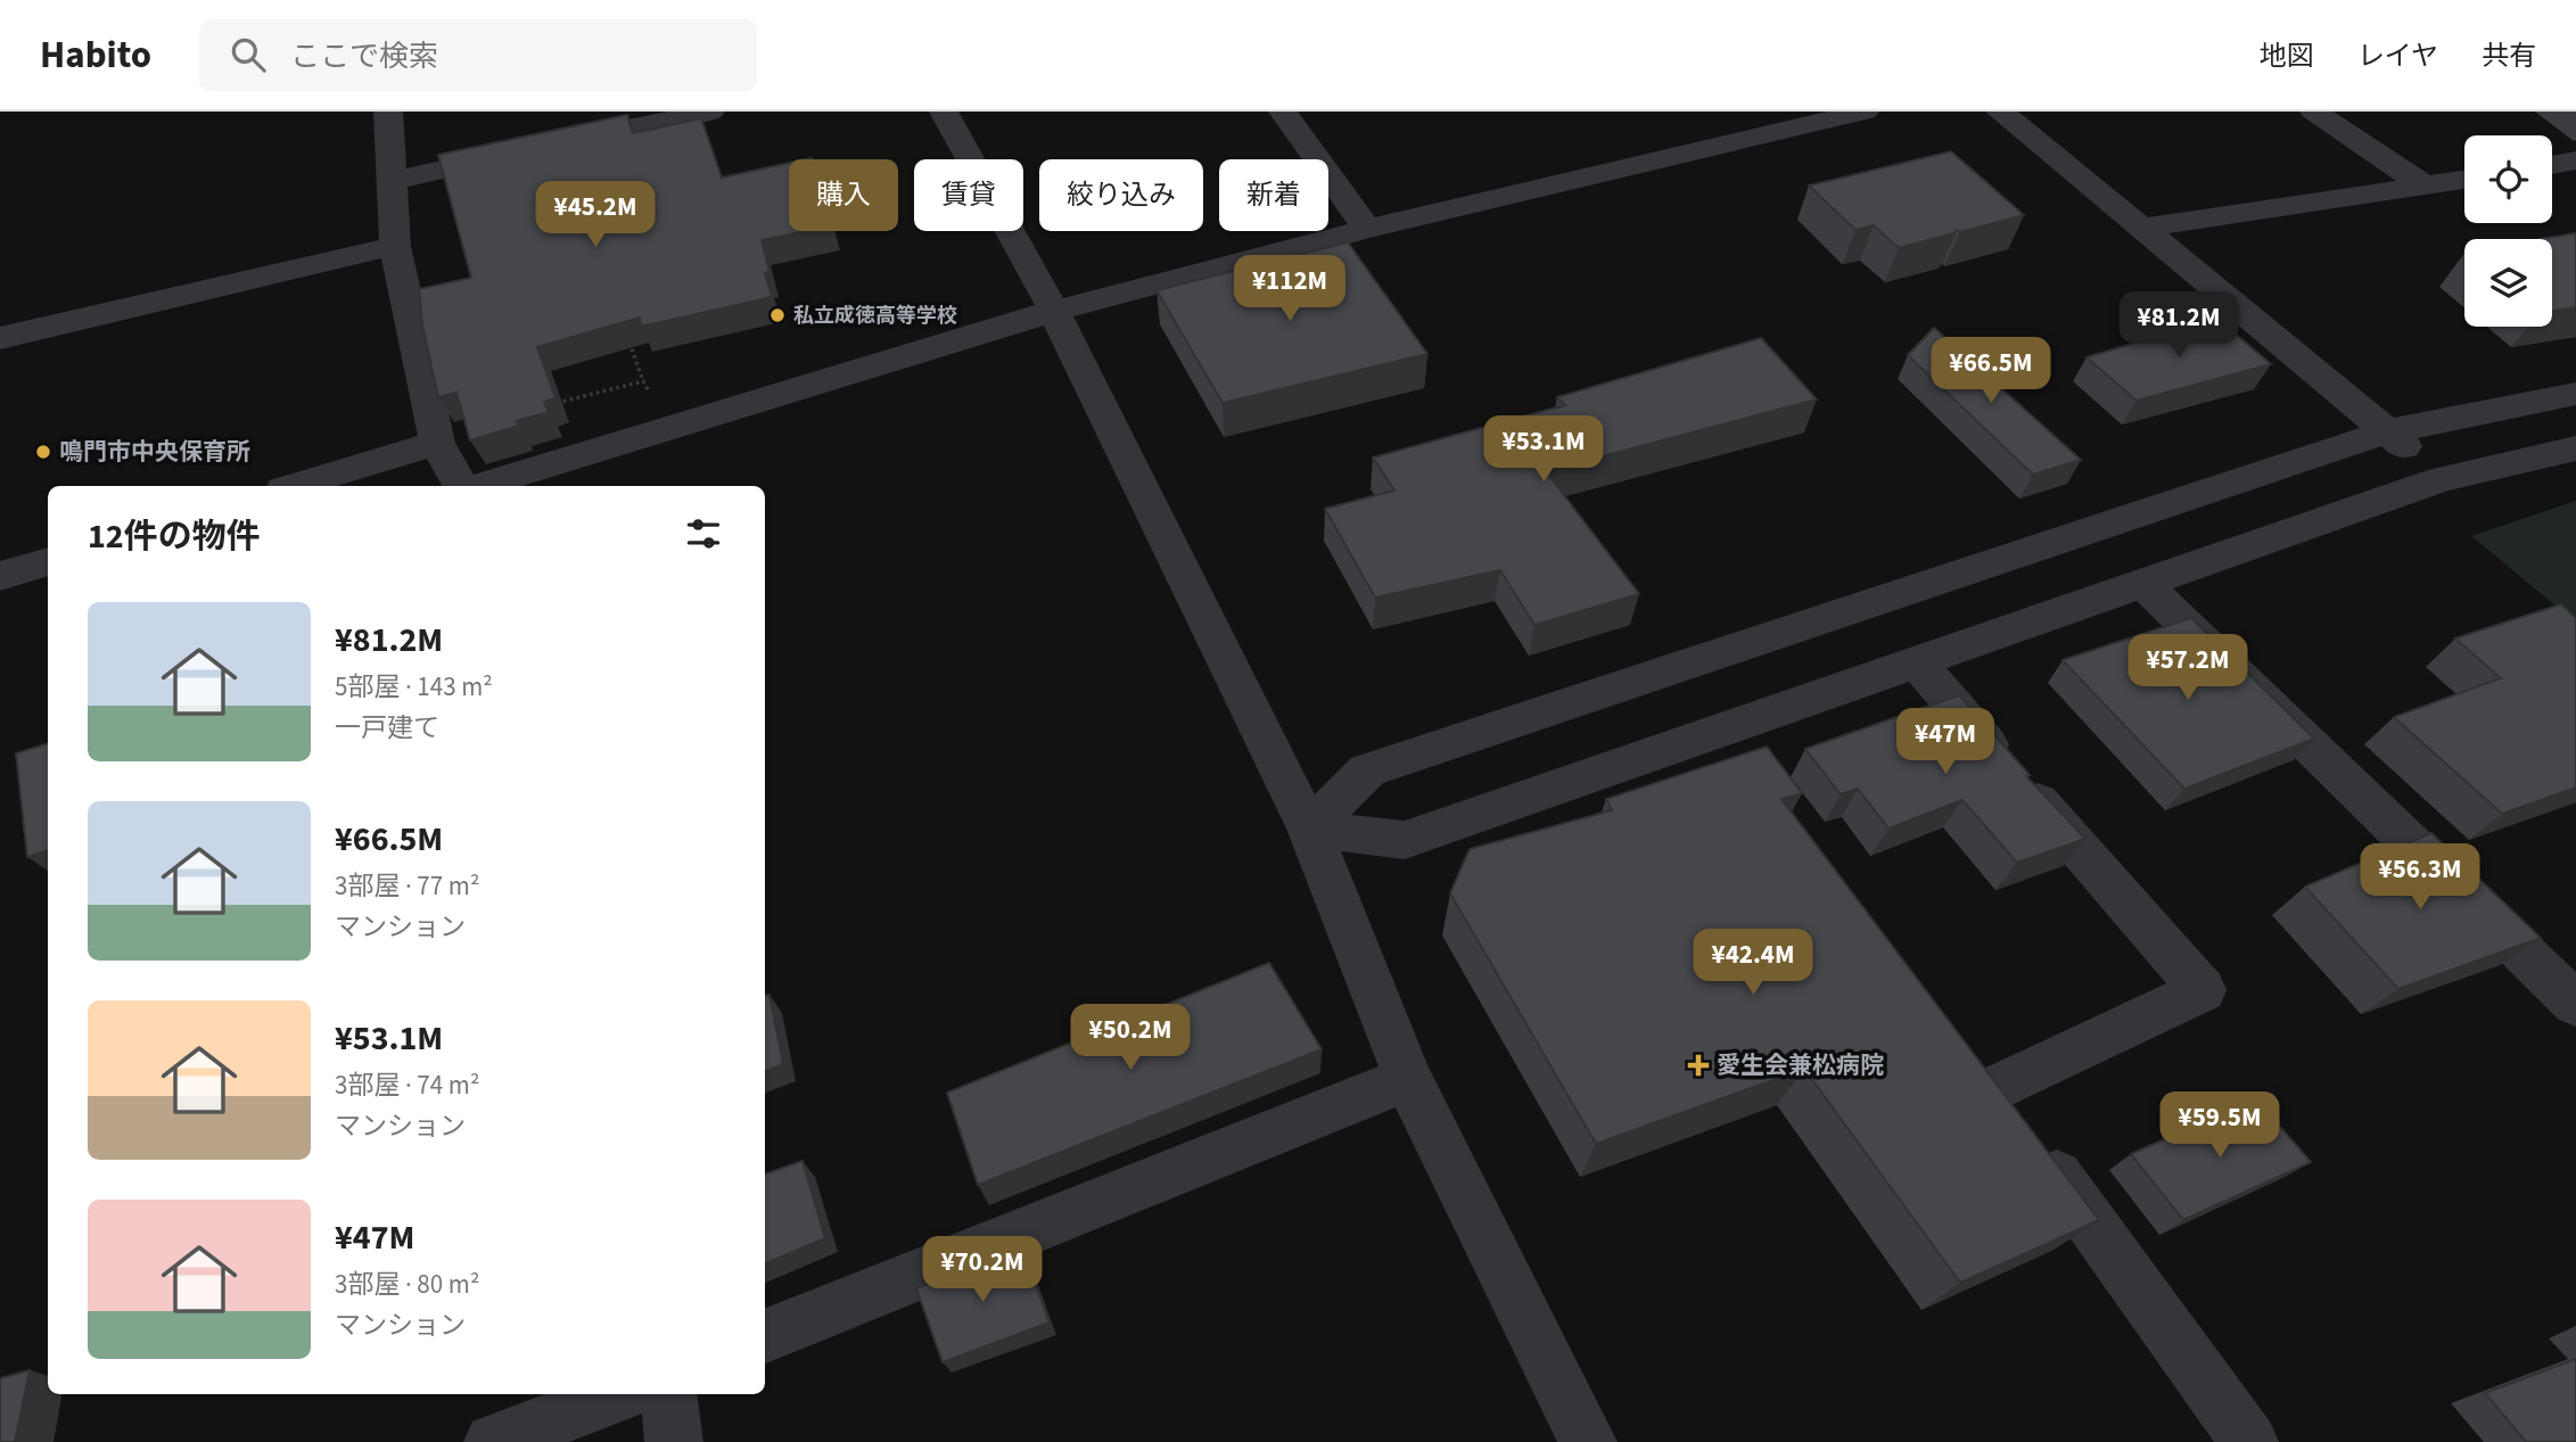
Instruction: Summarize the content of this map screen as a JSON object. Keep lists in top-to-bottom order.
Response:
{
  "places": {
    "other": ["私立成徳高等学校", "鳴門市中央保育所"],
    "health": ["愛生会兼松病院"]
  },
  "page": {
    "header": "Habito",
    "search": "ここで検索",
    "nav": ["地図", "レイヤ", "共有"],
    "chip": [
      "購入",
      "賃貸",
      "絞り込み",
      "新着"
    ],
    "price": [
      "¥45.2M",
      "¥112M",
      "¥81.2M",
      "¥66.5M",
      "¥53.1M",
      "¥57.2M",
      "¥47M",
      "¥56.3M",
      "¥42.4M",
      "¥50.2M",
      "¥59.5M",
      "¥70.2M"
    ],
    "heading": "12件の物件",
    "list": [
      {
        "name": "¥81.2M",
        "note": "5部屋 · 143 m² · 一戸建て"
      },
      {
        "name": "¥66.5M",
        "note": "3部屋 · 77 m² · マンション"
      },
      {
        "name": "¥53.1M",
        "note": "3部屋 · 74 m² · マンション"
      },
      {
        "name": "¥47M",
        "note": "3部屋 · 80 m² · マンション"
      }
    ]
  }
}
